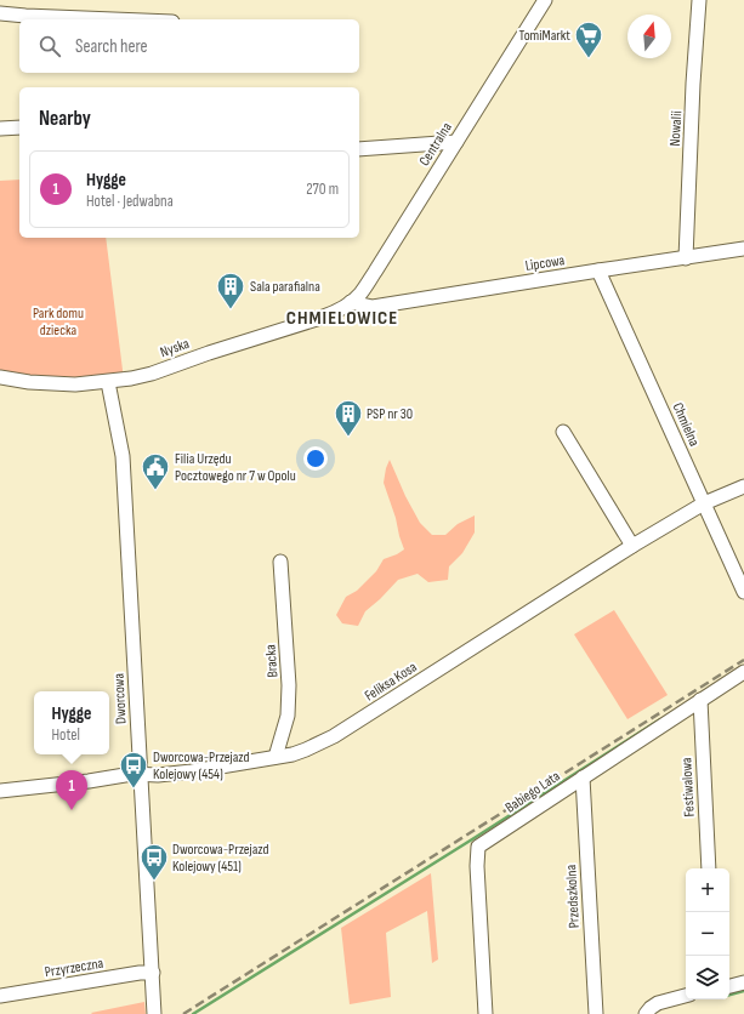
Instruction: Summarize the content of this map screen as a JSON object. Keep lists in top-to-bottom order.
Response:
{
  "streets": {
    "street": [
      "Nowalii",
      "Centralna",
      "Lipcowa",
      "Nyska",
      "Chmielna",
      "Bracka",
      "Feliksa Kosa",
      "Dworcowa",
      "Festiwalowa",
      "Babiego Lata",
      "Przedszkolna",
      "Przyrzeczna"
    ]
  },
  "crossings": [
    ["Nowalii", "Lipcowa"],
    ["Centralna", "Lipcowa"],
    ["Centralna", "Nyska"],
    ["Lipcowa", "Nyska"],
    ["Lipcowa", "Chmielna"],
    ["Nyska", "Dworcowa"],
    ["Chmielna", "Feliksa Kosa"],
    ["Bracka", "Feliksa Kosa"],
    ["Feliksa Kosa", "Dworcowa"],
    ["Dworcowa", "Przyrzeczna"],
    ["Festiwalowa", "Babiego Lata"],
    ["Babiego Lata", "Przedszkolna"]
  ],
  "districts": ["CHMIELOWICE"],
  "parks": ["Park domu dziecka"],
  "places": {
    "supermarket": ["TomiMarkt"],
    "building": ["Sala parafialna", "PSP nr 30"],
    "public building": ["Filia Urzędu Pocztowego nr 7 w Opolu"],
    "bus stop": ["Dworcowa-Przejazd Kolejowy (454)", "Dworcowa-Przejazd Kolejowy (451)"]
  },
  "north": "top",
  "page": {
    "search": "Search here",
    "heading": "Nearby",
    "list": [
      {
        "mark": "1",
        "name": "Hygge",
        "note": "Hotel · Jedwabna",
        "value": "270 m"
      }
    ],
    "popup": ["Hygge", "Hotel"],
    "pins": "1",
    "map_buttons": ["+", "−"]
  }
}
